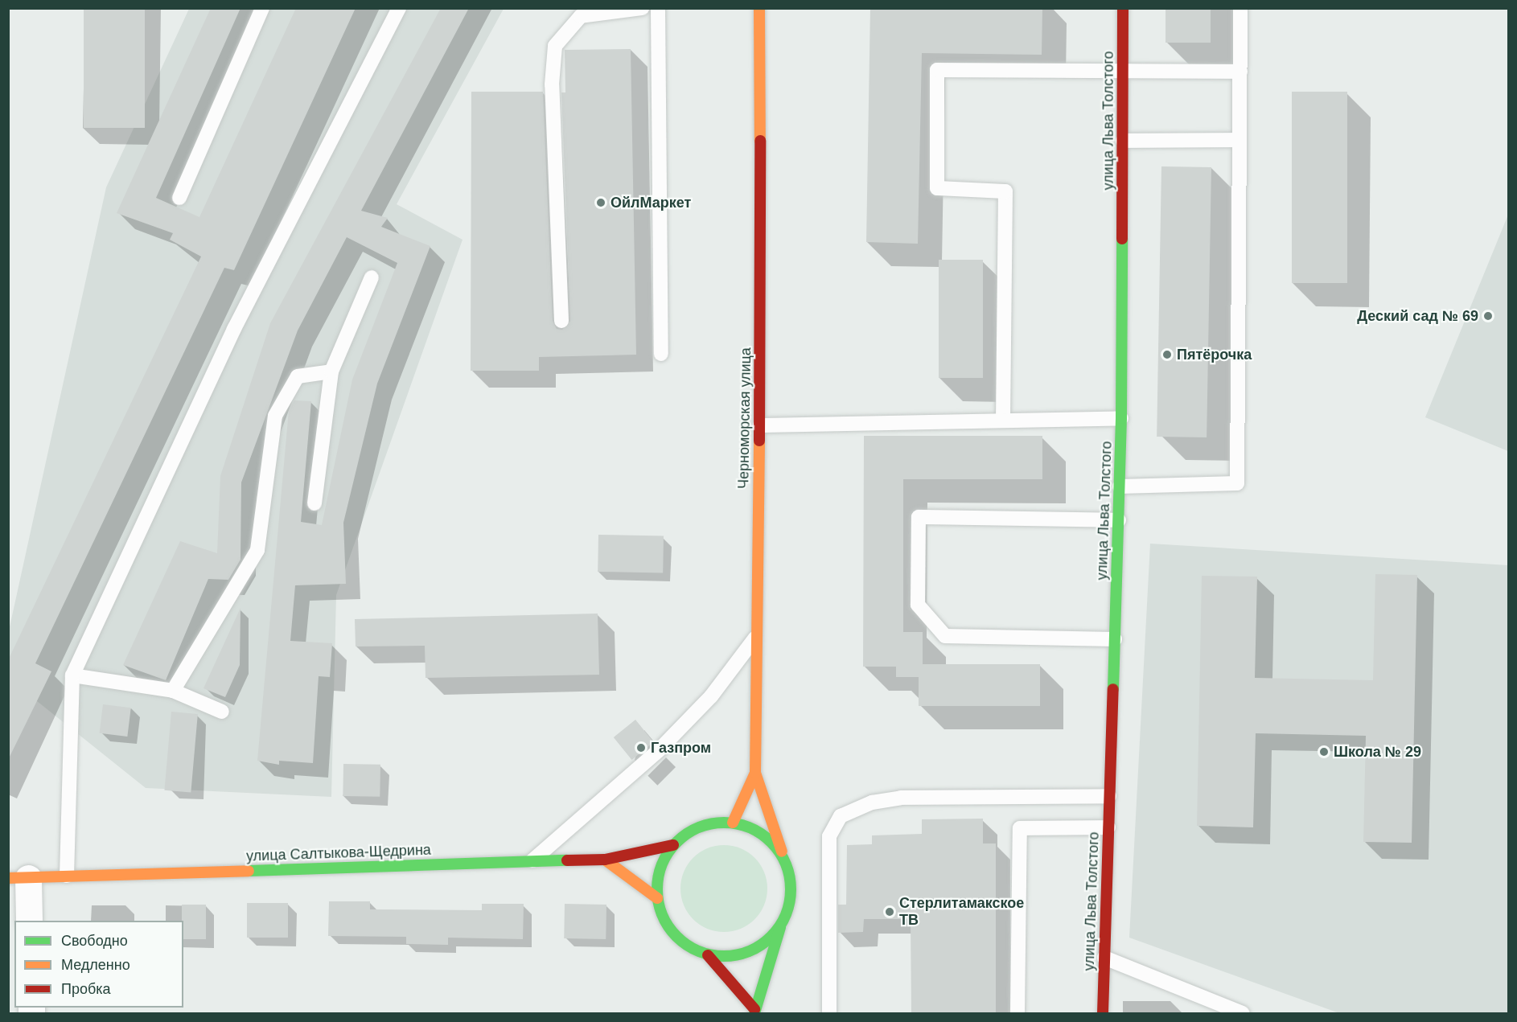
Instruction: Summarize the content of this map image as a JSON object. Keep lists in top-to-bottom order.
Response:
{
  "streets": {
    "main road": ["улица Льва Толстого", "Черноморская улица", "улица Салтыкова-Щедрина"]
  },
  "crossings": [
    ["Черноморская улица", "улица Салтыкова-Щедрина"]
  ],
  "places": [
    "ОйлМаркет",
    "Деский сад № 69",
    "Пятёрочка",
    "Газпром",
    "Школа № 29",
    "Стерлитамакское ТВ"
  ],
  "legend": ["Свободно", "Медленно", "Пробка"]
}
